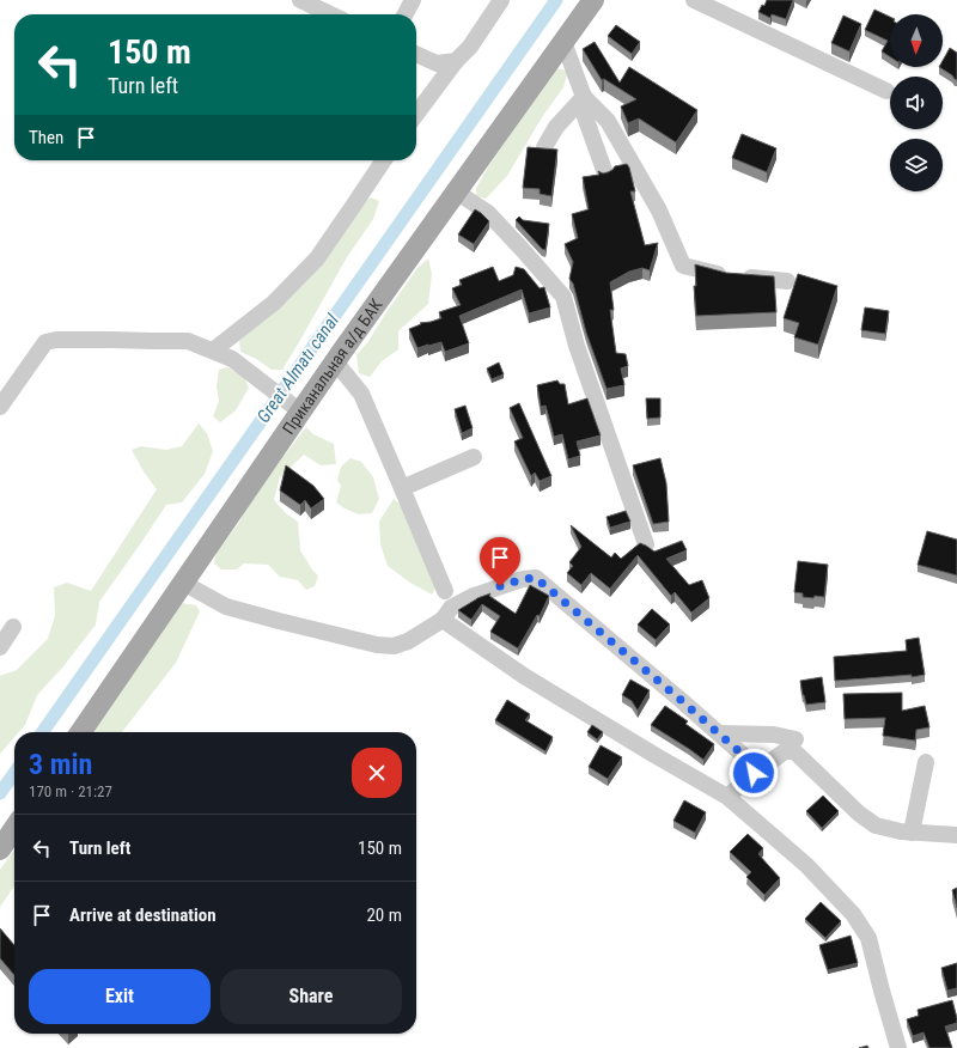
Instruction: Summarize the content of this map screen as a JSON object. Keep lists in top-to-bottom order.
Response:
{
  "streets": {
    "main road": ["Приканальная а/д БАК"]
  },
  "water": ["Great Almatı canal"],
  "north": "bottom",
  "page": {
    "turn": ["150 m", "Turn left"],
    "then": "Then",
    "heading": ["3 min", "170 m · 21:27"],
    "list": [
      {
        "name": "Turn left",
        "value": "150 m"
      },
      {
        "name": "Arrive at destination",
        "value": "20 m"
      }
    ],
    "buttons": ["Exit", "Share"]
  }
}
